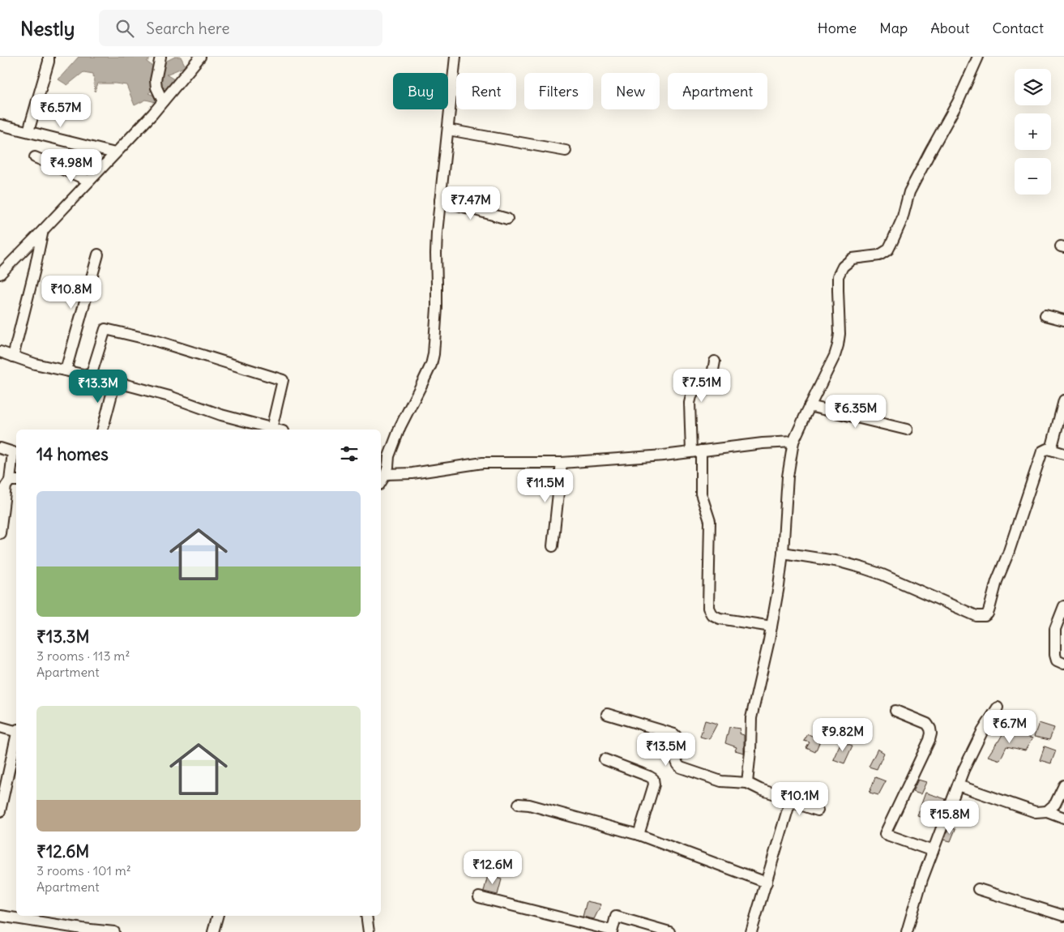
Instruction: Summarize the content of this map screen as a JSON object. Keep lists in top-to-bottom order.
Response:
{
  "page": {
    "header": "Nestly",
    "search": "Search here",
    "nav": [
      "Home",
      "Map",
      "About",
      "Contact"
    ],
    "map_buttons": ["+", "−"],
    "chip": [
      "Buy",
      "Rent",
      "Filters",
      "New",
      "Apartment"
    ],
    "price": [
      "₹6.57M",
      "₹4.98M",
      "₹7.47M",
      "₹10.8M",
      "₹7.51M",
      "₹13.3M",
      "₹6.35M",
      "₹11.5M",
      "₹6.7M",
      "₹9.82M",
      "₹13.5M",
      "₹10.1M",
      "₹15.8M",
      "₹12.6M"
    ],
    "heading": "14 homes",
    "list": [
      {
        "name": "₹13.3M",
        "note": "3 rooms · 113 m² · Apartment"
      },
      {
        "name": "₹12.6M",
        "note": "3 rooms · 101 m² · Apartment"
      }
    ]
  }
}
